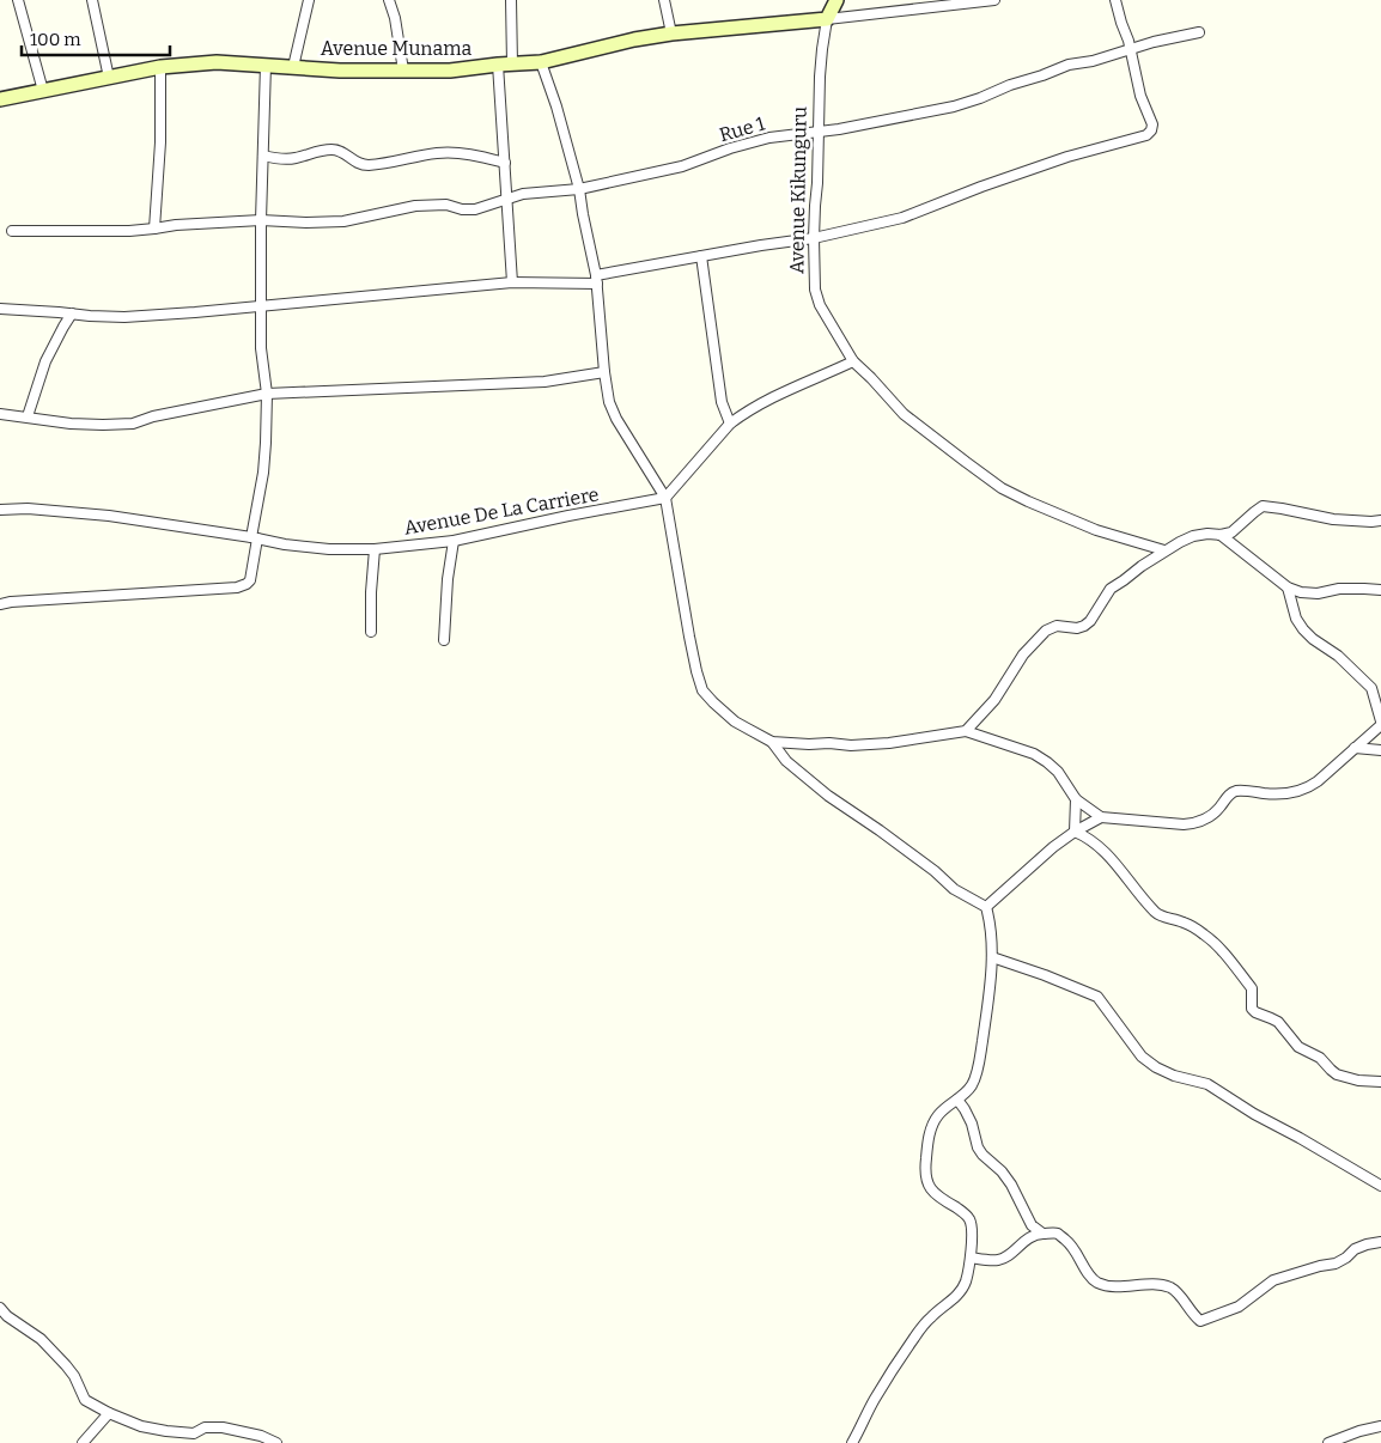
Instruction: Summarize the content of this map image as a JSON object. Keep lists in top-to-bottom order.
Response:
{
  "streets": {
    "street": [
      "Avenue Munama",
      "Rue 1",
      "Avenue Kikunguru",
      "Avenue De La Carriere"
    ]
  },
  "crossings": [
    ["Avenue Munama", "Avenue Kikunguru"],
    ["Rue 1", "Avenue Kikunguru"]
  ],
  "scale_bar": "100 m"
}
